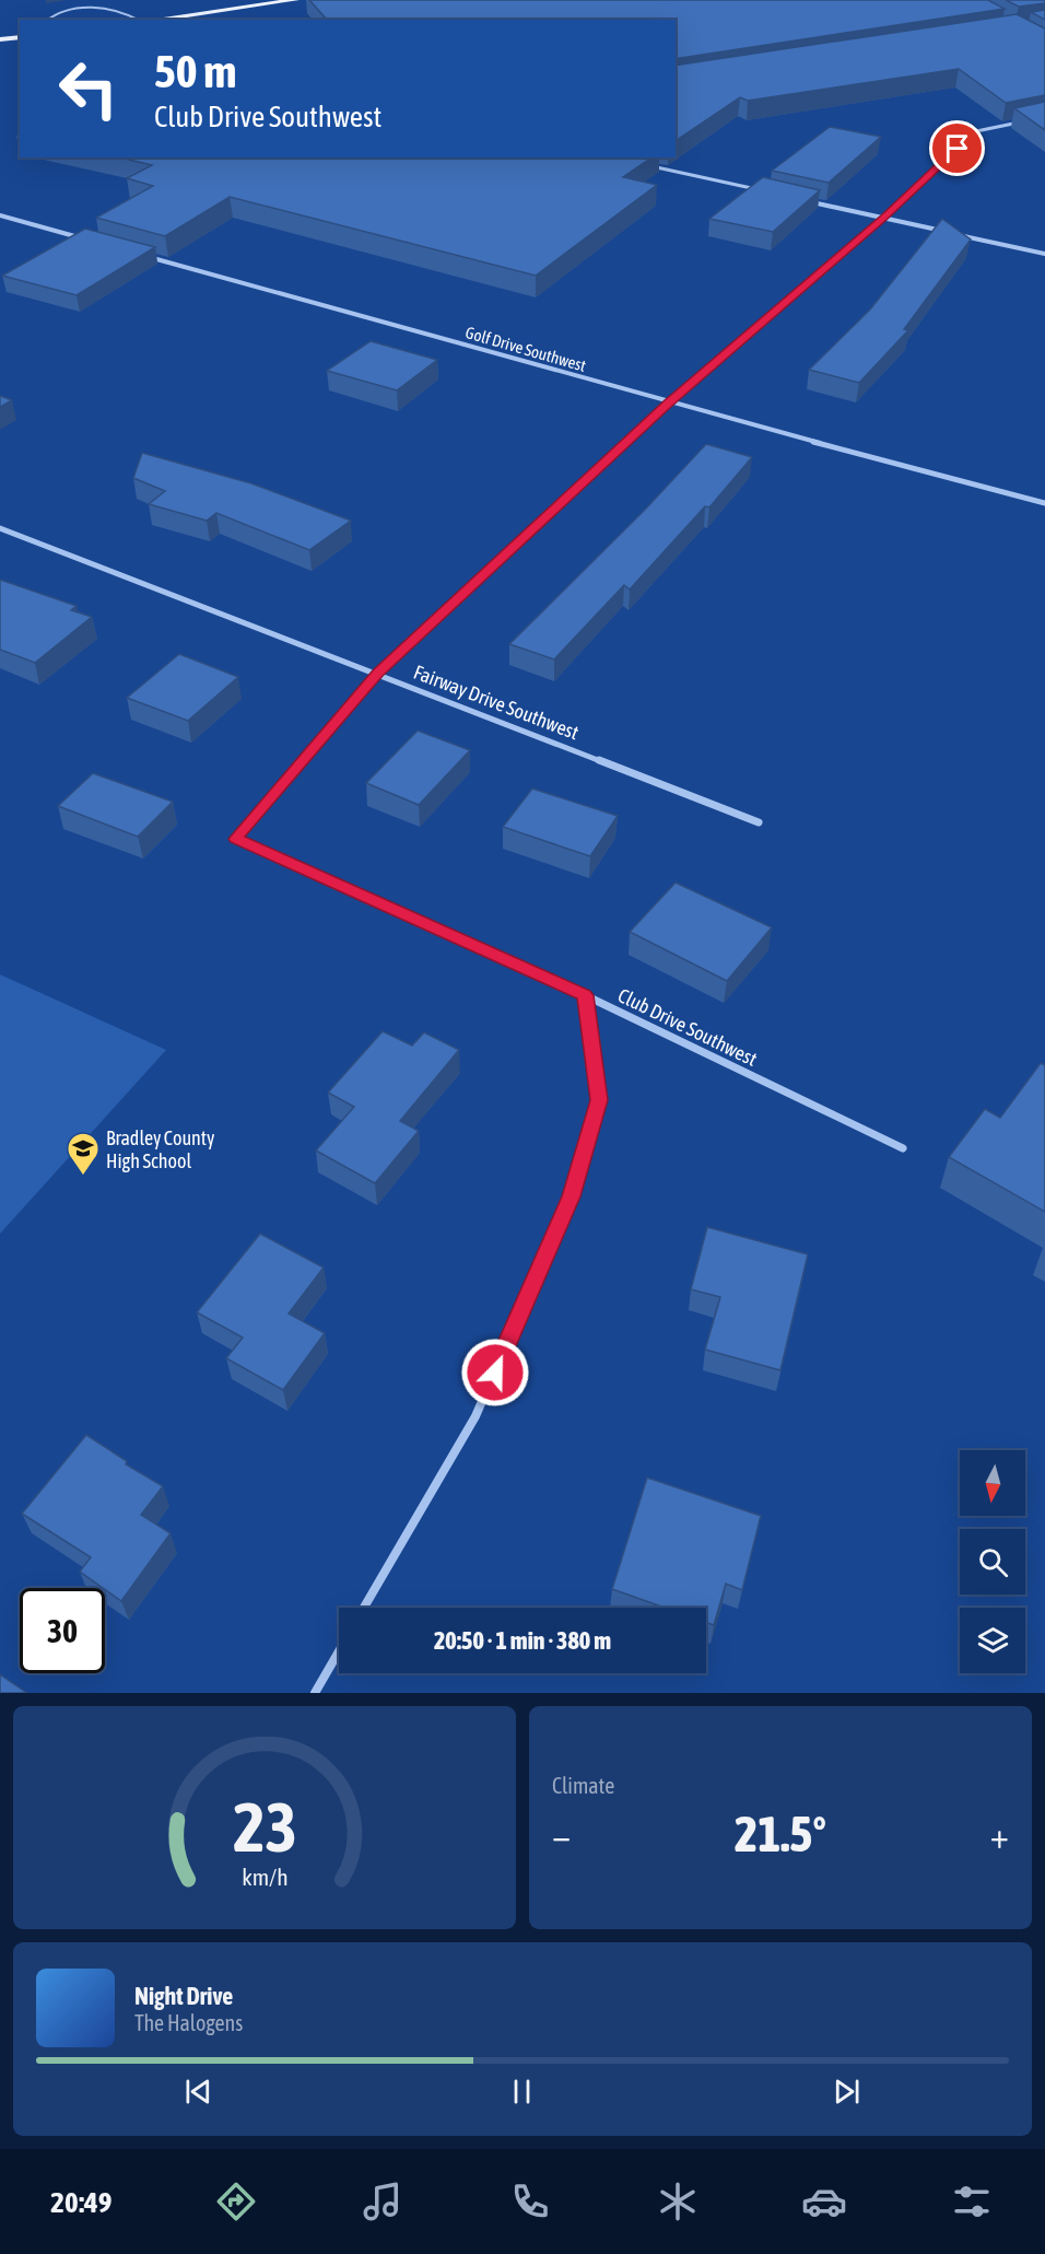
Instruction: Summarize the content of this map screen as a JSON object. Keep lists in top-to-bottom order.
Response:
{
  "streets": {
    "street": ["Golf Drive Southwest", "Fairway Drive Southwest", "Club Drive Southwest"]
  },
  "crossings": [
    ["Golf Drive Southwest", "Club Drive Southwest"],
    ["Fairway Drive Southwest", "Club Drive Southwest"]
  ],
  "places": {
    "school or university": ["Bradley County High School"]
  },
  "north": "bottom",
  "page": {
    "turn": ["50 m", "Club Drive Southwest"],
    "limit": "30",
    "trip": "20:50 · 1 min · 380 m",
    "tile": "Climate",
    "heat": ["−", "21.5°", "+"],
    "song": ["Night Drive", "The Halogens"],
    "tabs": "20:49",
    "gauge": ["23", "km/h"]
  }
}
